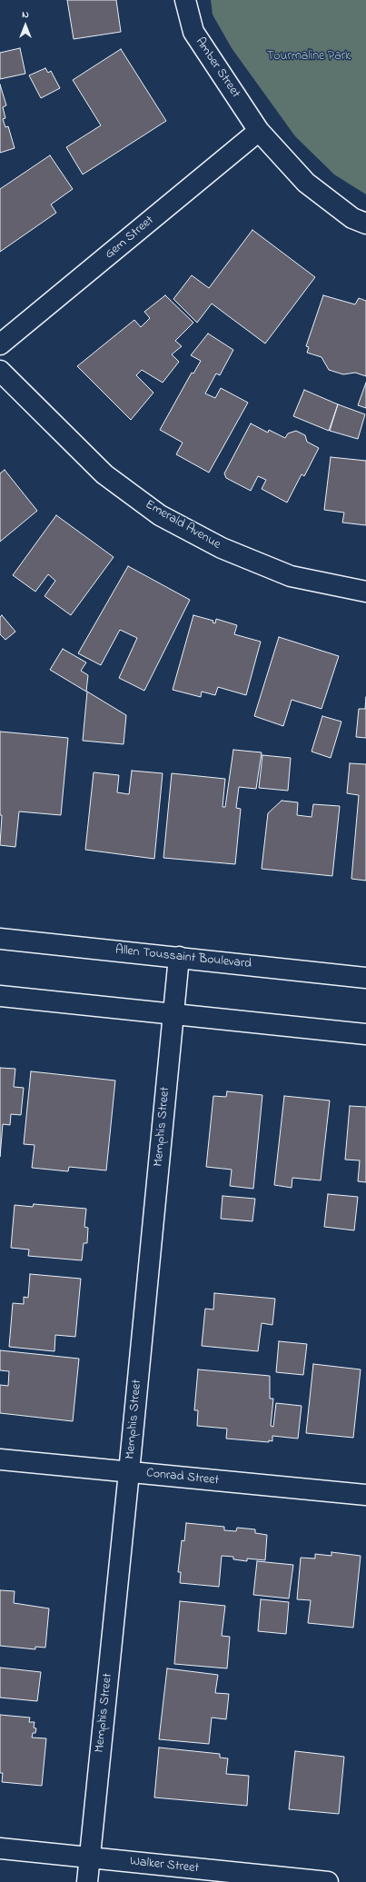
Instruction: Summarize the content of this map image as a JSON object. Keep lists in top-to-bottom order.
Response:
{
  "streets": {
    "street": [
      "Amber Street",
      "Gem Street",
      "Emerald Avenue",
      "Allen Toussaint Boulevard",
      "Memphis Street",
      "Conrad Street",
      "Walker Street"
    ]
  },
  "crossings": [
    ["Amber Street", "Gem Street"],
    ["Allen Toussaint Boulevard", "Memphis Street"],
    ["Memphis Street", "Conrad Street"],
    ["Memphis Street", "Walker Street"]
  ],
  "parks": ["Tourmaline Park"],
  "north": "top"
}
